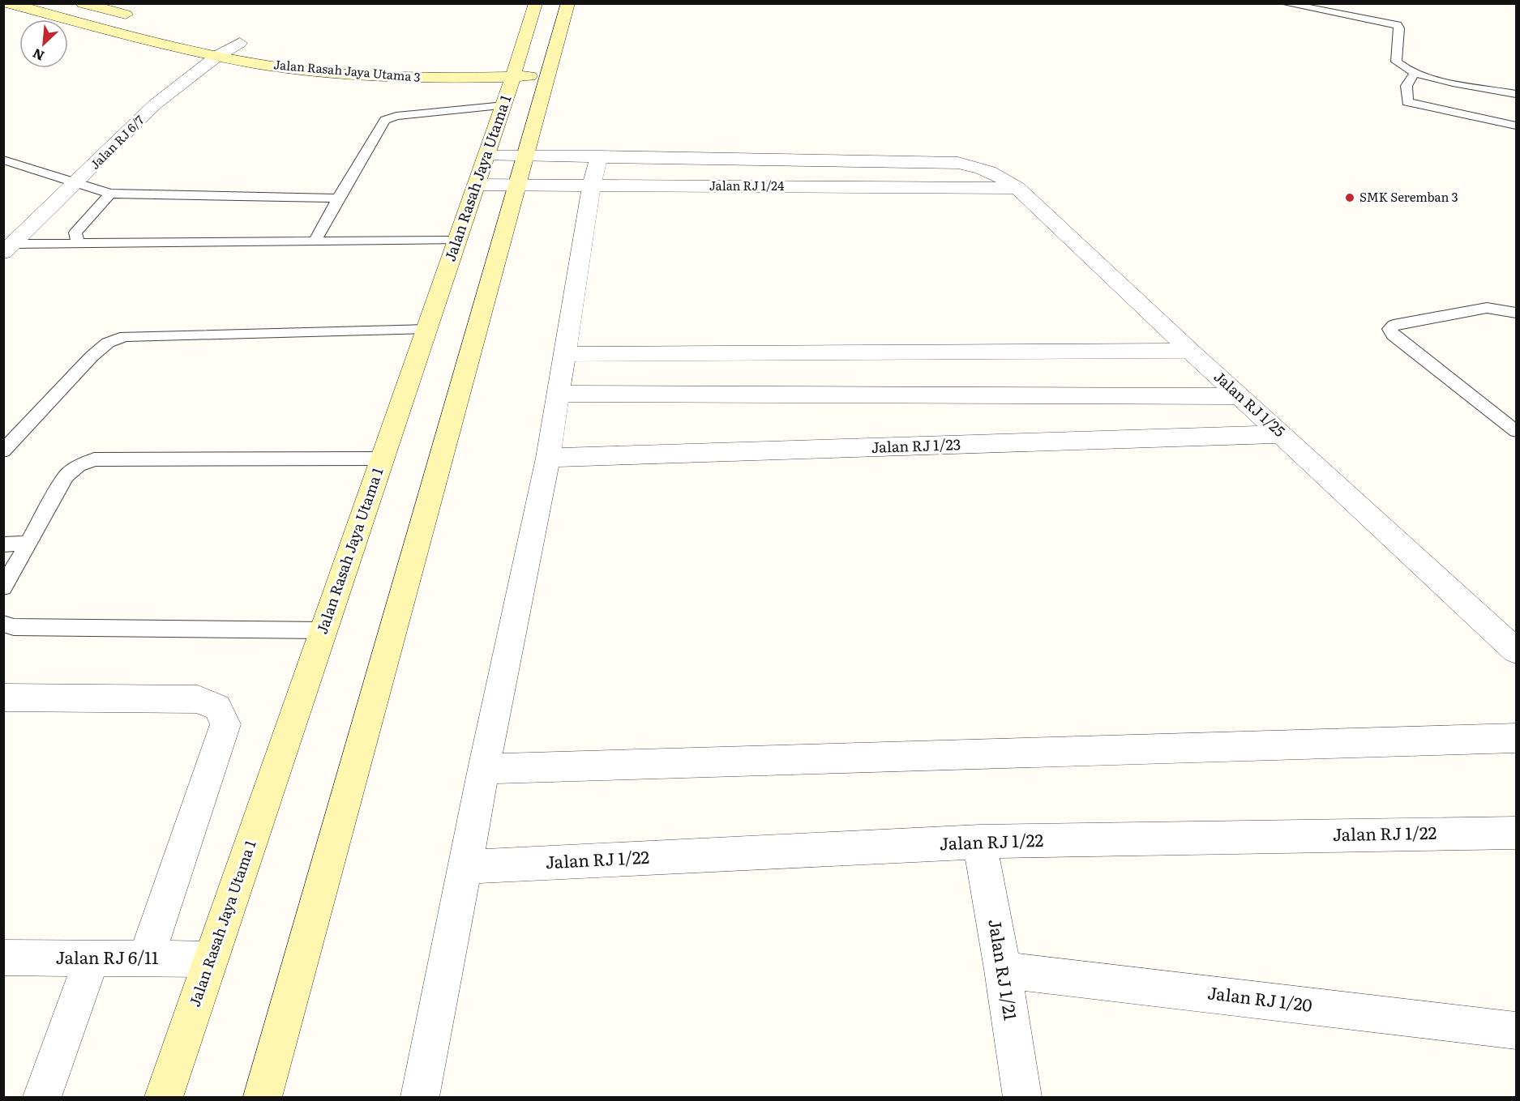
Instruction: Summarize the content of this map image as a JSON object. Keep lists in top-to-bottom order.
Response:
{
  "streets": {
    "street": [
      "Jalan Rasah Jaya Utama 3",
      "Jalan RJ 6/7",
      "Jalan Rasah Jaya Utama 1",
      "Jalan RJ 1/24",
      "Jalan RJ 1/25",
      "Jalan RJ 1/23",
      "Jalan RJ 1/22",
      "Jalan RJ 6/11",
      "Jalan RJ 1/21",
      "Jalan RJ 1/20"
    ]
  },
  "crossings": [
    ["Jalan Rasah Jaya Utama 3", "Jalan RJ 6/7"],
    ["Jalan Rasah Jaya Utama 3", "Jalan Rasah Jaya Utama 1"],
    ["Jalan Rasah Jaya Utama 1", "Jalan RJ 1/24"],
    ["Jalan Rasah Jaya Utama 1", "Jalan RJ 6/11"],
    ["Jalan RJ 1/24", "Jalan RJ 1/25"],
    ["Jalan RJ 1/25", "Jalan RJ 1/23"],
    ["Jalan RJ 1/22", "Jalan RJ 1/21"],
    ["Jalan RJ 1/21", "Jalan RJ 1/20"]
  ],
  "places": ["SMK Seremban 3"],
  "north": "bottom left"
}
